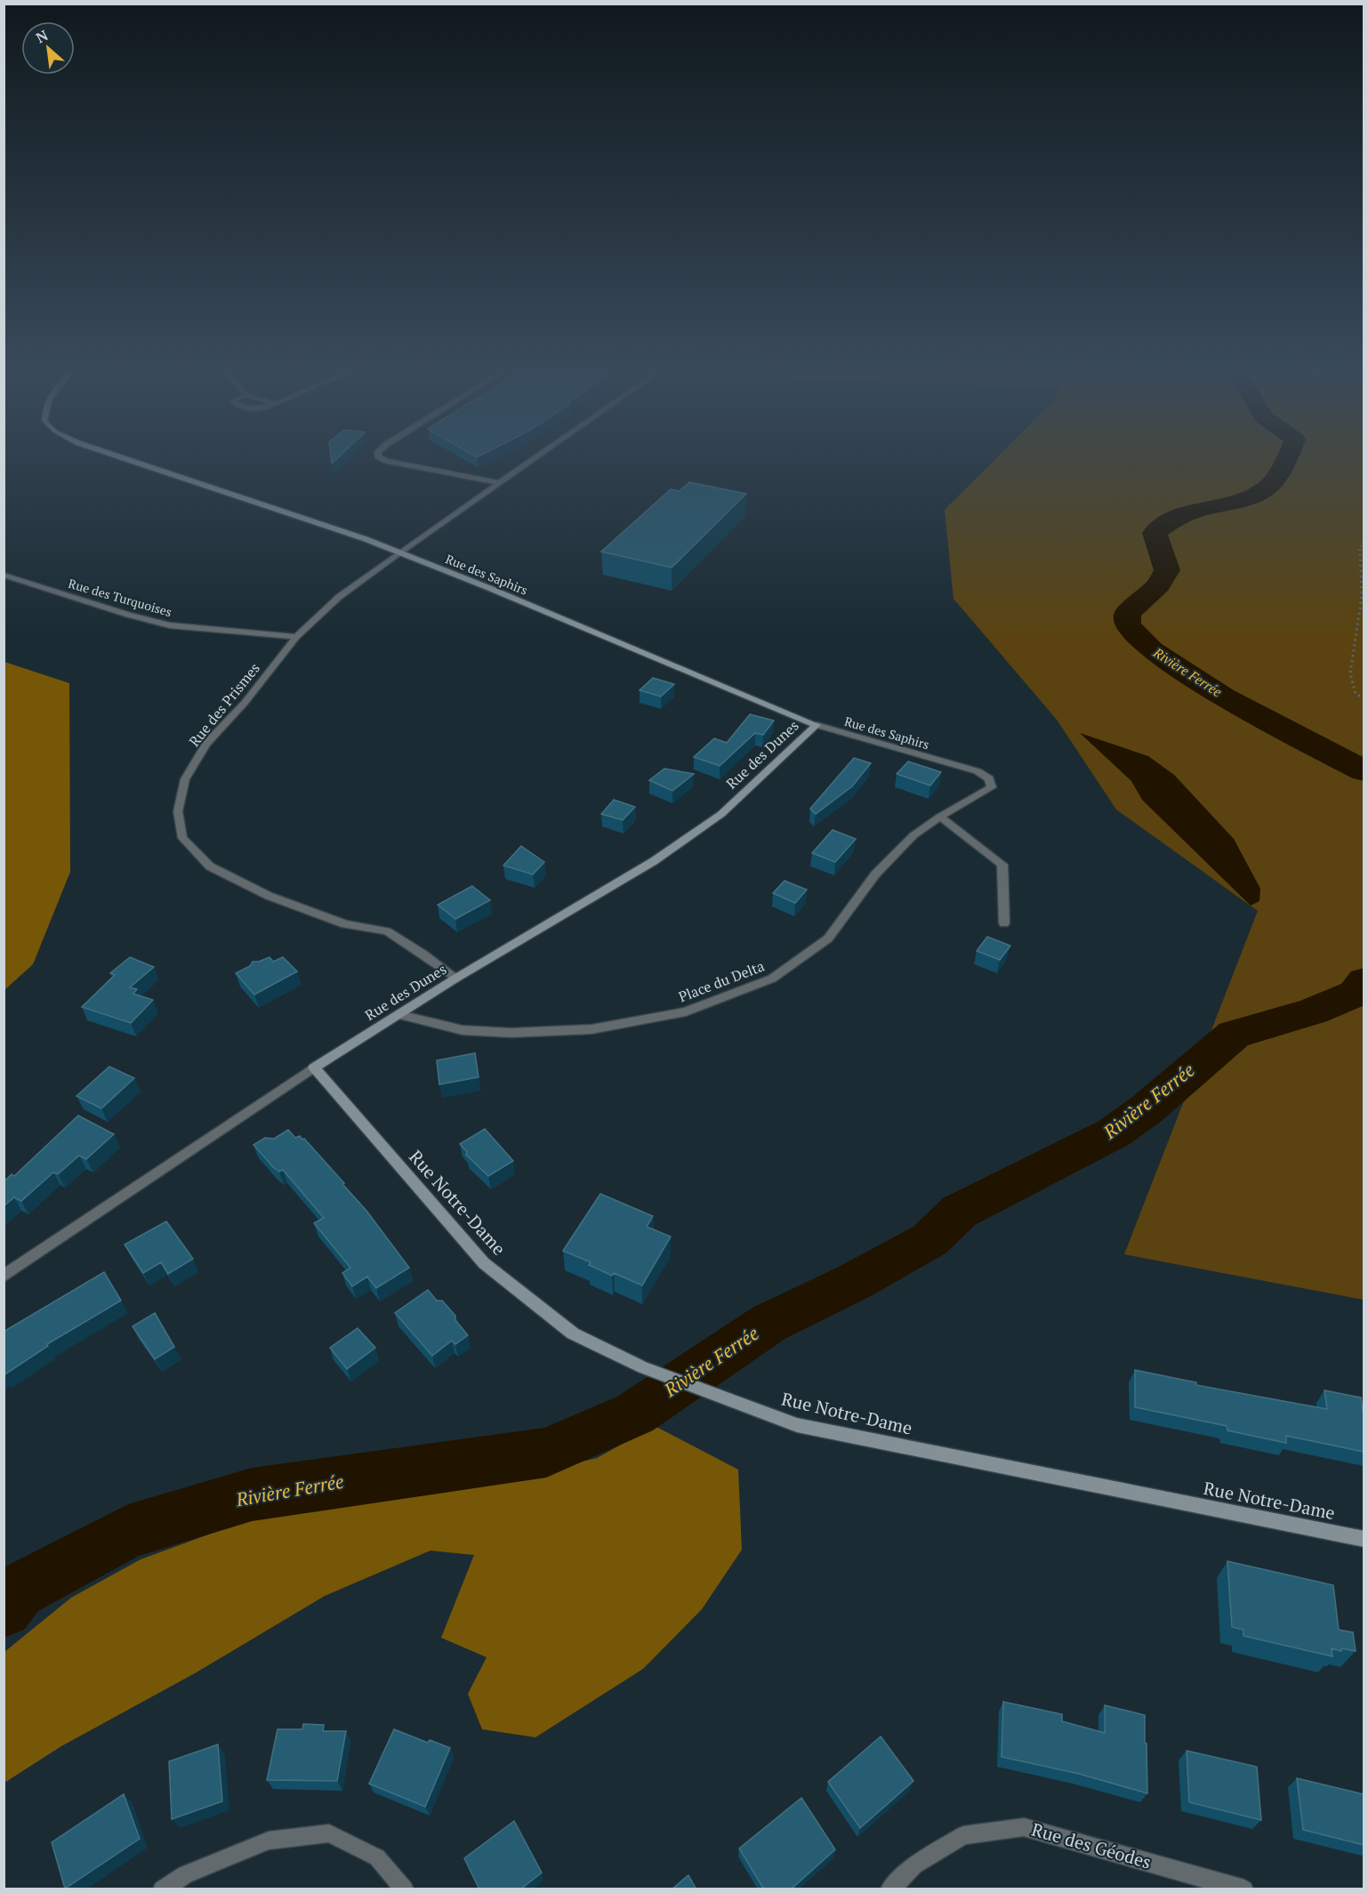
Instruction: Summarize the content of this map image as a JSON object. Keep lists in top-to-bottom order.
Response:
{
  "streets": {
    "street": [
      "Rue des Saphirs",
      "Rue des Turquoises",
      "Rue des Prismes",
      "Rue des Dunes",
      "Place du Delta",
      "Rue Notre-Dame",
      "Rue des Géodes"
    ]
  },
  "crossings": [
    ["Rue des Saphirs", "Rue des Prismes"],
    ["Rue des Saphirs", "Rue des Dunes"],
    ["Rue des Saphirs", "Place du Delta"],
    ["Rue des Turquoises", "Rue des Prismes"],
    ["Rue des Prismes", "Rue des Dunes"],
    ["Rue des Dunes", "Place du Delta"],
    ["Rue des Dunes", "Rue Notre-Dame"]
  ],
  "water": ["Rivière Ferrée"],
  "north": "top left"
}
